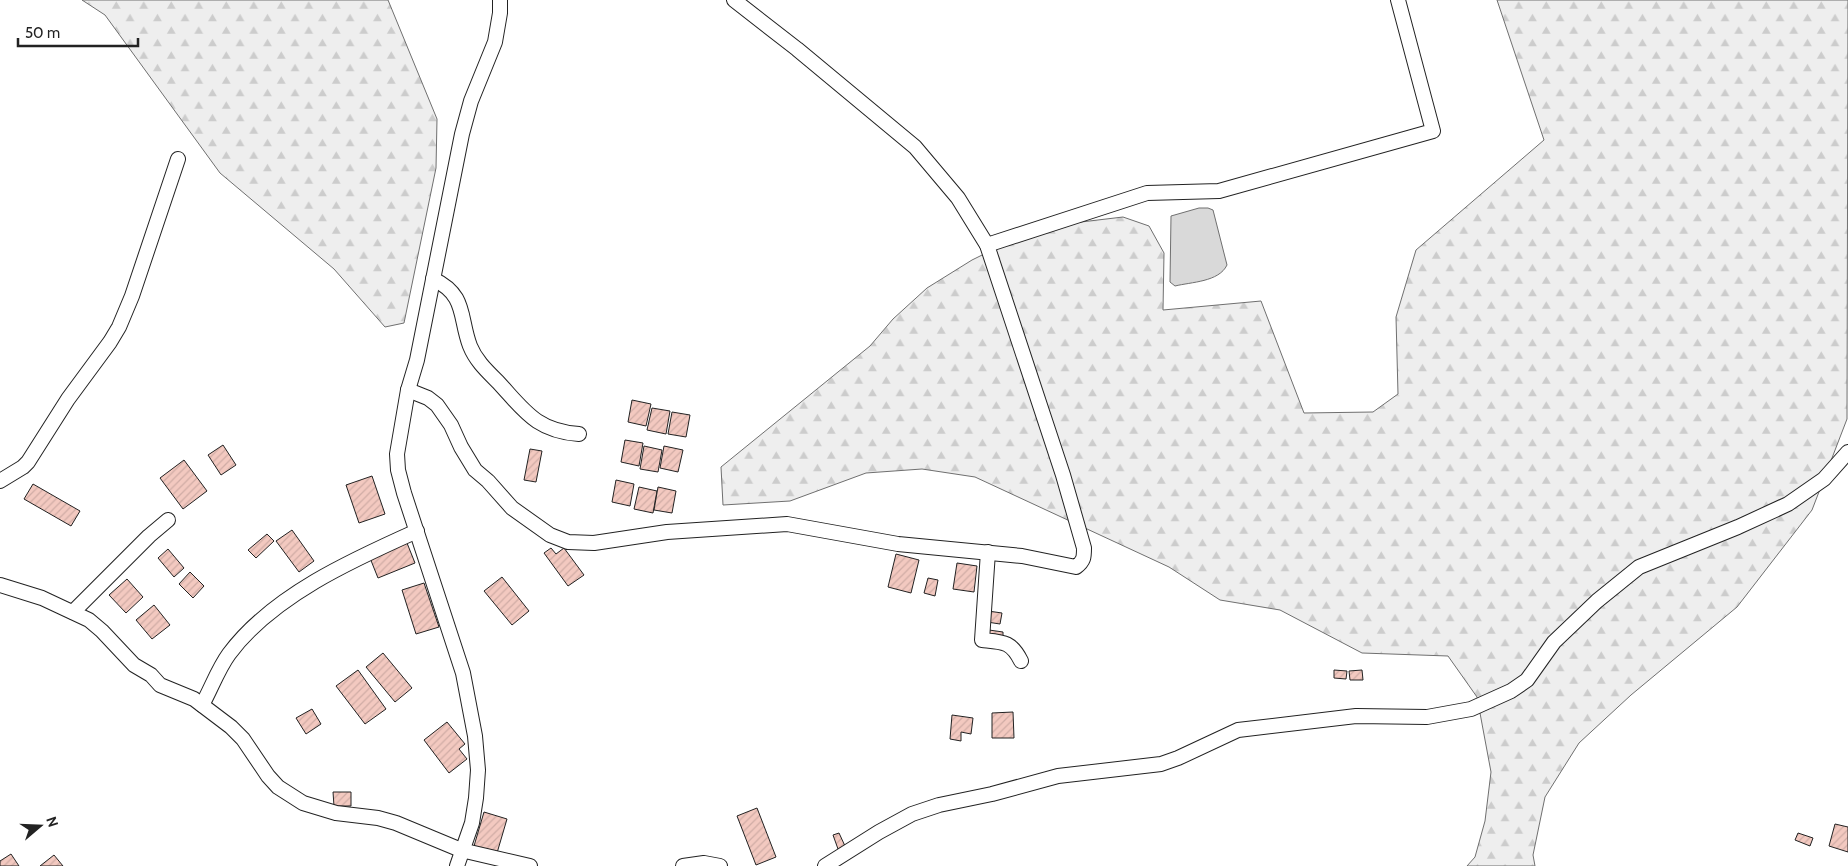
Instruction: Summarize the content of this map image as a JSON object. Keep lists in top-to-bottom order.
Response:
{
  "scale_bar": "50 m",
  "north": "right"
}
